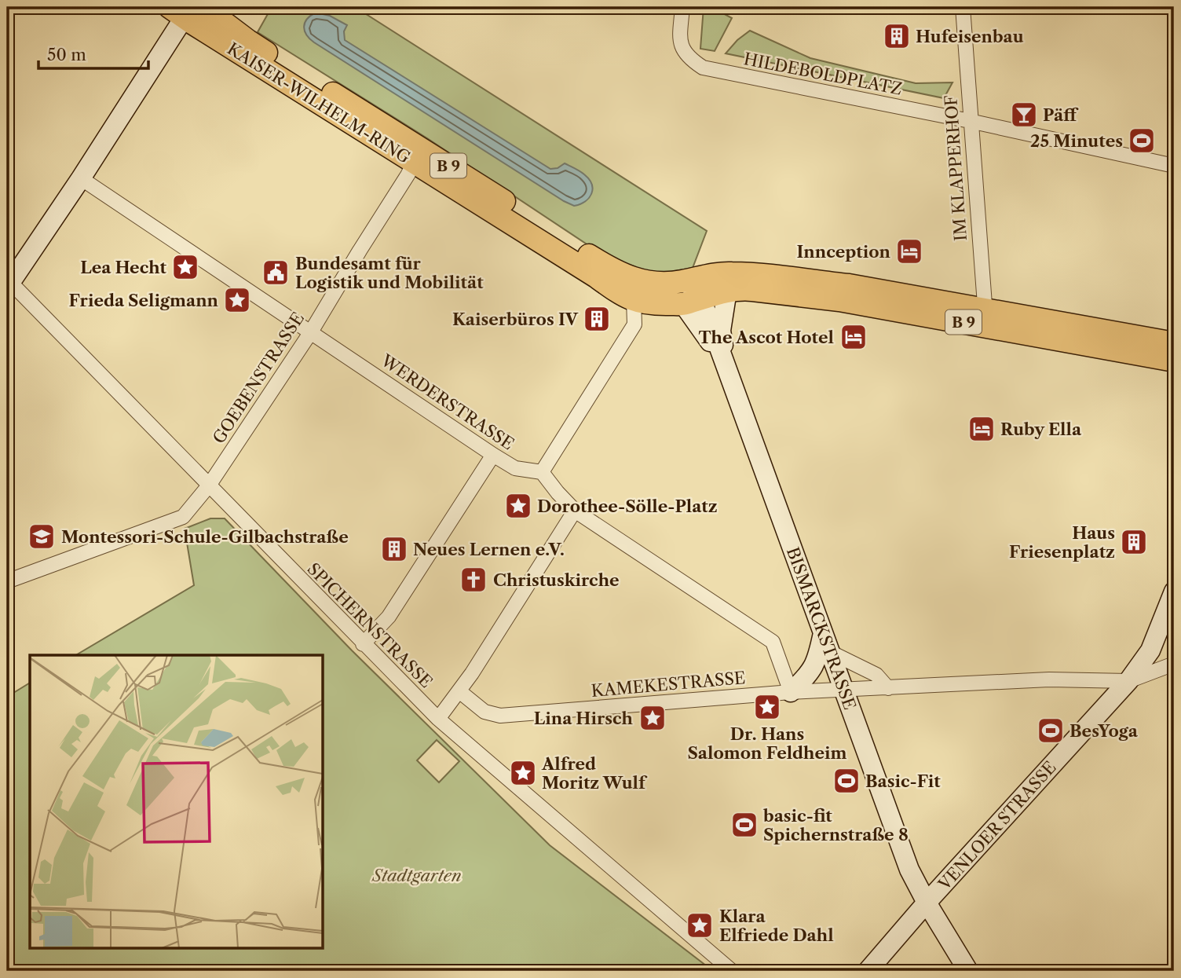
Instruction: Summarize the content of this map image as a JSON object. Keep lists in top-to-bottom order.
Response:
{
  "streets": {
    "main road": [
      "KAISER-WILHELM-RING",
      "B 9",
      "BISMARCKSTRASSE",
      "VENLOER STRASSE"
    ],
    "street": [
      "HILDEBOLDPLATZ",
      "IM KLAPPERHOF",
      "GOEBENSTRASSE",
      "WERDERSTRASSE",
      "SPICHERNSTRASSE",
      "KAMEKESTRASSE"
    ]
  },
  "crossings": [
    ["HILDEBOLDPLATZ", "IM KLAPPERHOF"],
    ["KAISER-WILHELM-RING", "B 9"],
    ["KAISER-WILHELM-RING", "IM KLAPPERHOF"],
    ["KAISER-WILHELM-RING", "GOEBENSTRASSE"],
    ["B 9", "IM KLAPPERHOF"],
    ["GOEBENSTRASSE", "WERDERSTRASSE"],
    ["GOEBENSTRASSE", "SPICHERNSTRASSE"],
    ["BISMARCKSTRASSE", "KAMEKESTRASSE"],
    ["BISMARCKSTRASSE", "VENLOER STRASSE"],
    ["KAMEKESTRASSE", "VENLOER STRASSE"]
  ],
  "parks": ["Stadtgarten"],
  "places": {
    "building": [
      "Hufeisenbau",
      "Kaiserbüros IV",
      "Haus Friesenplatz",
      "Neues Lernen e.V."
    ],
    "bar": ["Päff"],
    "sports": [
      "25 Minutes",
      "BesYoga",
      "Basic-Fit",
      "basic-fit Spichernstraße 8"
    ],
    "hotel": ["Innception", "The Ascot Hotel", "Ruby Ella"],
    "place": [
      "Lea Hecht",
      "Frieda Seligmann",
      "Dorothee-Sölle-Platz",
      "Dr. Hans Salomon Feldheim",
      "Lina Hirsch",
      "Alfred Moritz Wulf",
      "Klara Elfriede Dahl"
    ],
    "public building": ["Bundesamt für Logistik und Mobilität"],
    "school or university": ["Montessori-Schule-Gilbachstraße"],
    "church": ["Christuskirche"]
  },
  "scale_bar": "50 m"
}
